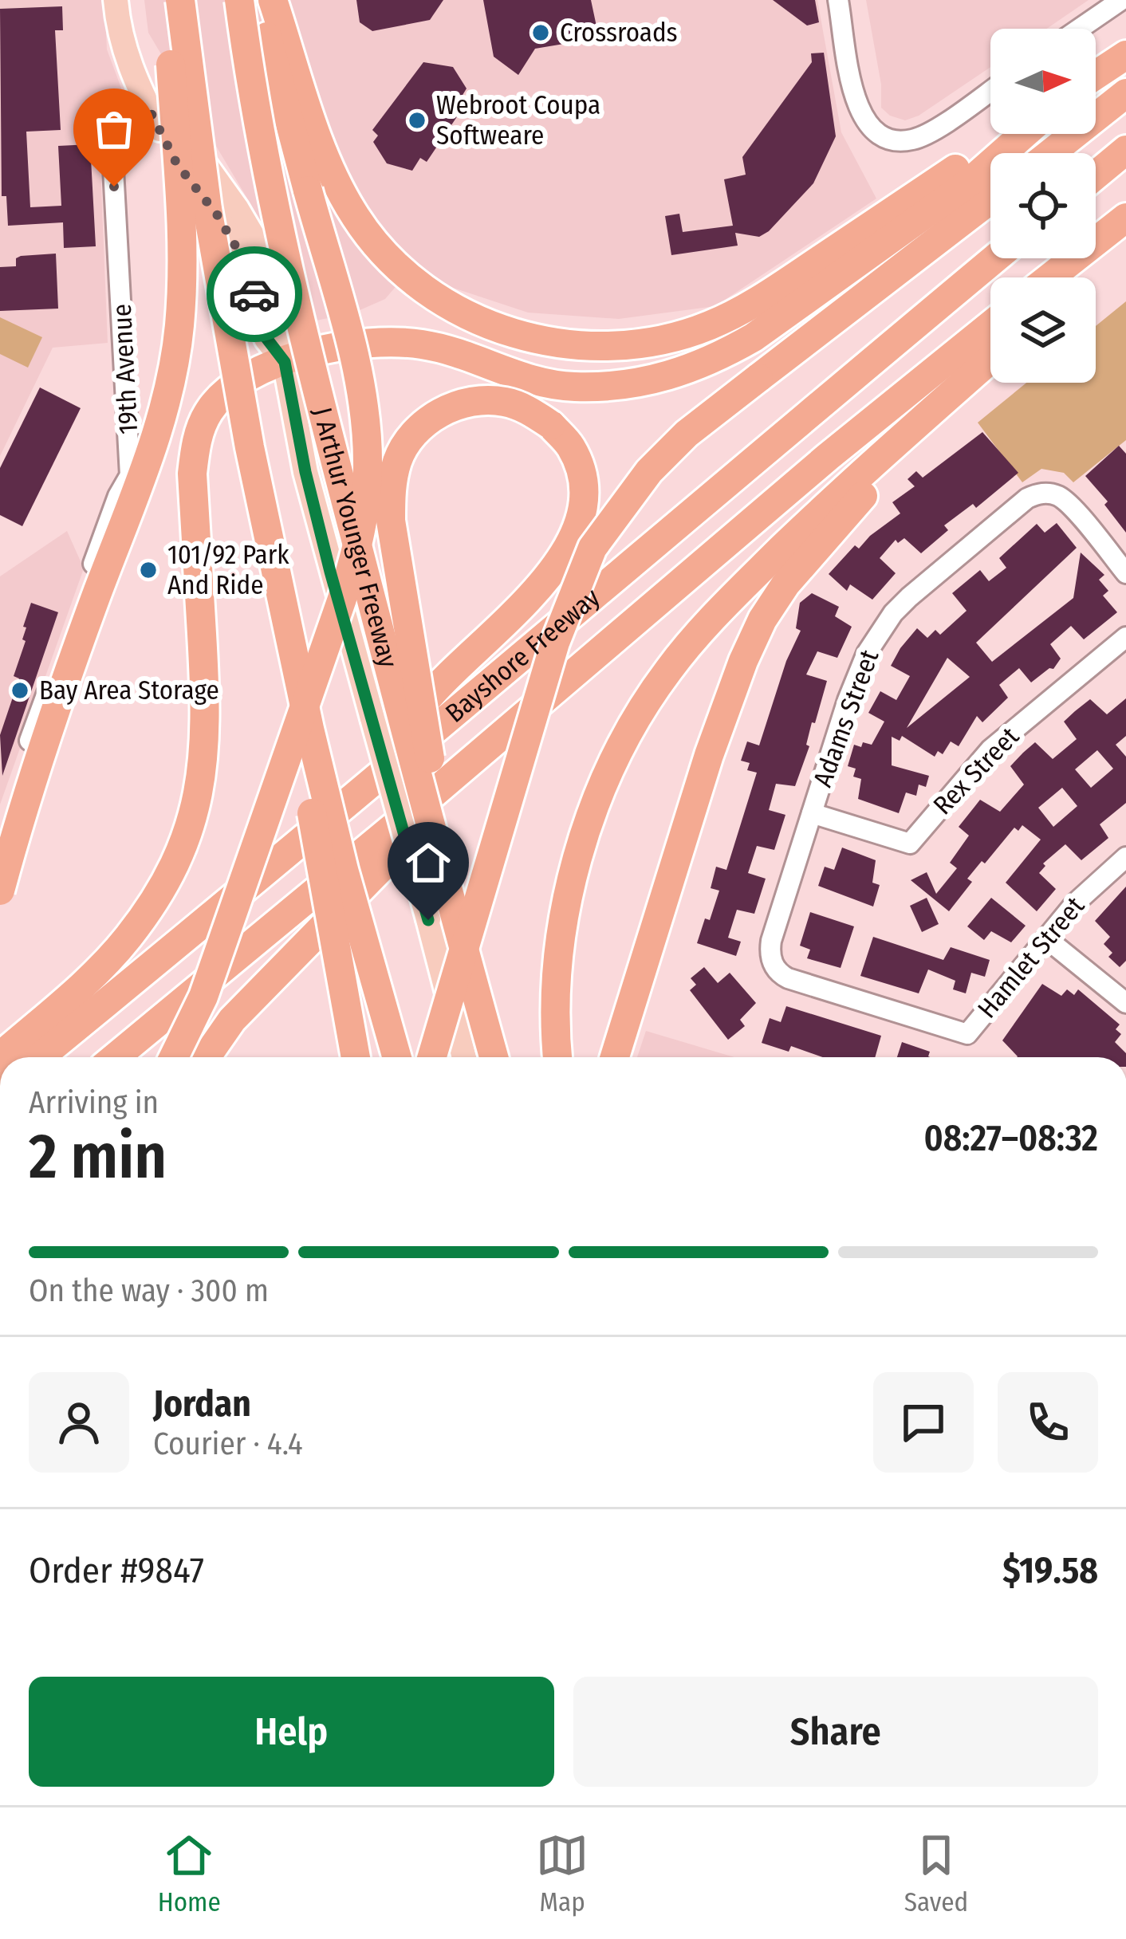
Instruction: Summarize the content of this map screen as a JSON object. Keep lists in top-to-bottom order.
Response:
{
  "streets": {
    "highway": ["J Arthur Younger Freeway", "Bayshore Freeway"],
    "street": [
      "19th Avenue",
      "Adams Street",
      "Rex Street",
      "Hamlet Street"
    ]
  },
  "crossings": [
    ["Adams Street", "Rex Street"],
    ["Adams Street", "Hamlet Street"]
  ],
  "places": [
    "Crossroads",
    "Webroot Coupa Softweare",
    "101/92 Park And Ride",
    "Bay Area Storage"
  ],
  "north": "right",
  "page": {
    "heading": ["2 min", "Arriving in", "08:27–08:32"],
    "panel": [
      "Jordan",
      "Courier · 4.4",
      "Order #9847",
      "$19.58"
    ],
    "bar": "On the way · 300 m",
    "buttons": ["Help", "Share"],
    "tabs": ["Home", "Map", "Saved"]
  }
}
